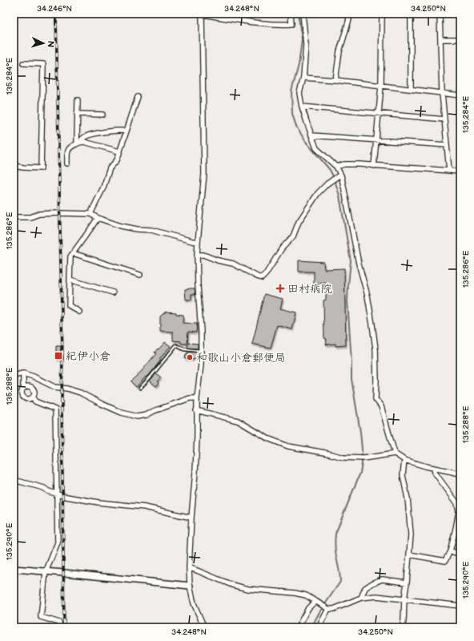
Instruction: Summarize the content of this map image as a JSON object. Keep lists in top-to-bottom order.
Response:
{
  "places": {
    "health": ["田村病院"],
    "transit": ["紀伊小倉"],
    "other": ["和歌山小倉郵便局"]
  },
  "north": "right",
  "coordinates": [
    "34.246°N",
    "34.248°N",
    "34.250°N",
    "135.284°E",
    "135.286°E",
    "135.288°E",
    "135.290°E"
  ]
}
